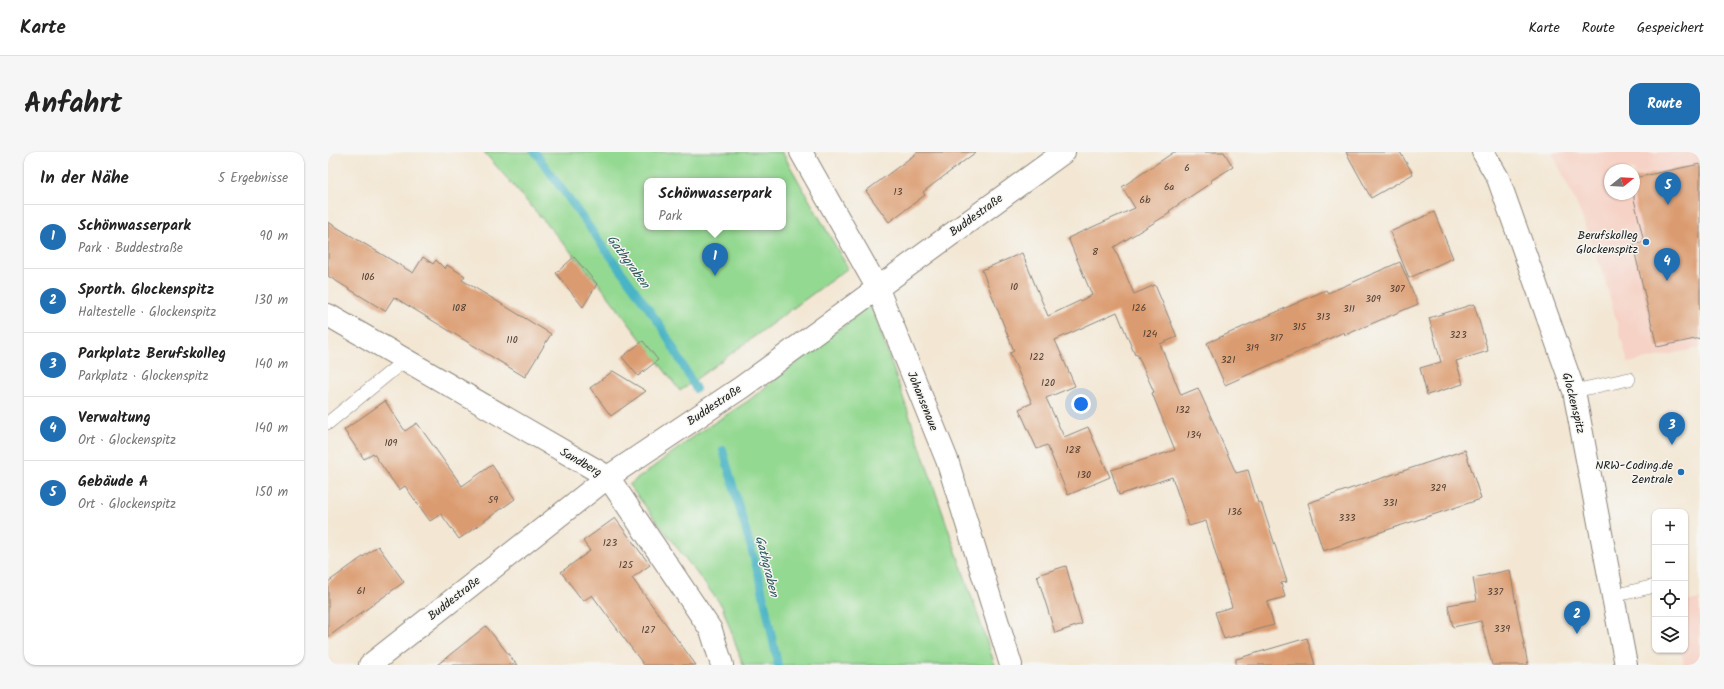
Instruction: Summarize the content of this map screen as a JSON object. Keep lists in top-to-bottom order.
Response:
{
  "streets": {
    "main road": [
      "Buddestraße",
      "Johansenaue",
      "Glockenspitz",
      "Sandberg"
    ]
  },
  "crossings": [
    ["Buddestraße", "Johansenaue"],
    ["Buddestraße", "Sandberg"]
  ],
  "water": ["Gathgraben"],
  "places": ["Berufskolleg Glockenspitz", "NRW-Coding.de Zentrale"],
  "house_numbers": [
    "6",
    "6a",
    "13",
    "6b",
    "8",
    "106",
    "10",
    "307",
    "309",
    "108",
    "126",
    "311",
    "313",
    "315",
    "124",
    "323",
    "317",
    "110",
    "319",
    "122",
    "321",
    "120",
    "132",
    "134",
    "109",
    "128",
    "130",
    "329",
    "59",
    "331",
    "136",
    "333",
    "123",
    "125",
    "61",
    "337",
    "339",
    "127"
  ],
  "north": "right",
  "page": {
    "header": "Karte",
    "nav": ["Karte", "Route", "Gespeichert"],
    "title": "Anfahrt",
    "buttons": "Route",
    "heading": ["In der Nähe", "5 Ergebnisse"],
    "pins": [
      "5",
      "1",
      "4",
      "3",
      "2"
    ],
    "popup": ["Schönwasserpark", "Park"],
    "list": [
      {
        "mark": "1",
        "name": "Schönwasserpark",
        "note": "Park · Buddestraße",
        "value": "90 m"
      },
      {
        "mark": "2",
        "name": "Sporth. Glockenspitz",
        "note": "Haltestelle · Glockenspitz",
        "value": "130 m"
      },
      {
        "mark": "3",
        "name": "Parkplatz Berufskolleg",
        "note": "Parkplatz · Glockenspitz",
        "value": "140 m"
      },
      {
        "mark": "4",
        "name": "Verwaltung",
        "note": "Ort · Glockenspitz",
        "value": "140 m"
      },
      {
        "mark": "5",
        "name": "Gebäude A",
        "note": "Ort · Glockenspitz",
        "value": "150 m"
      }
    ],
    "map_buttons": ["+", "−"]
  }
}
